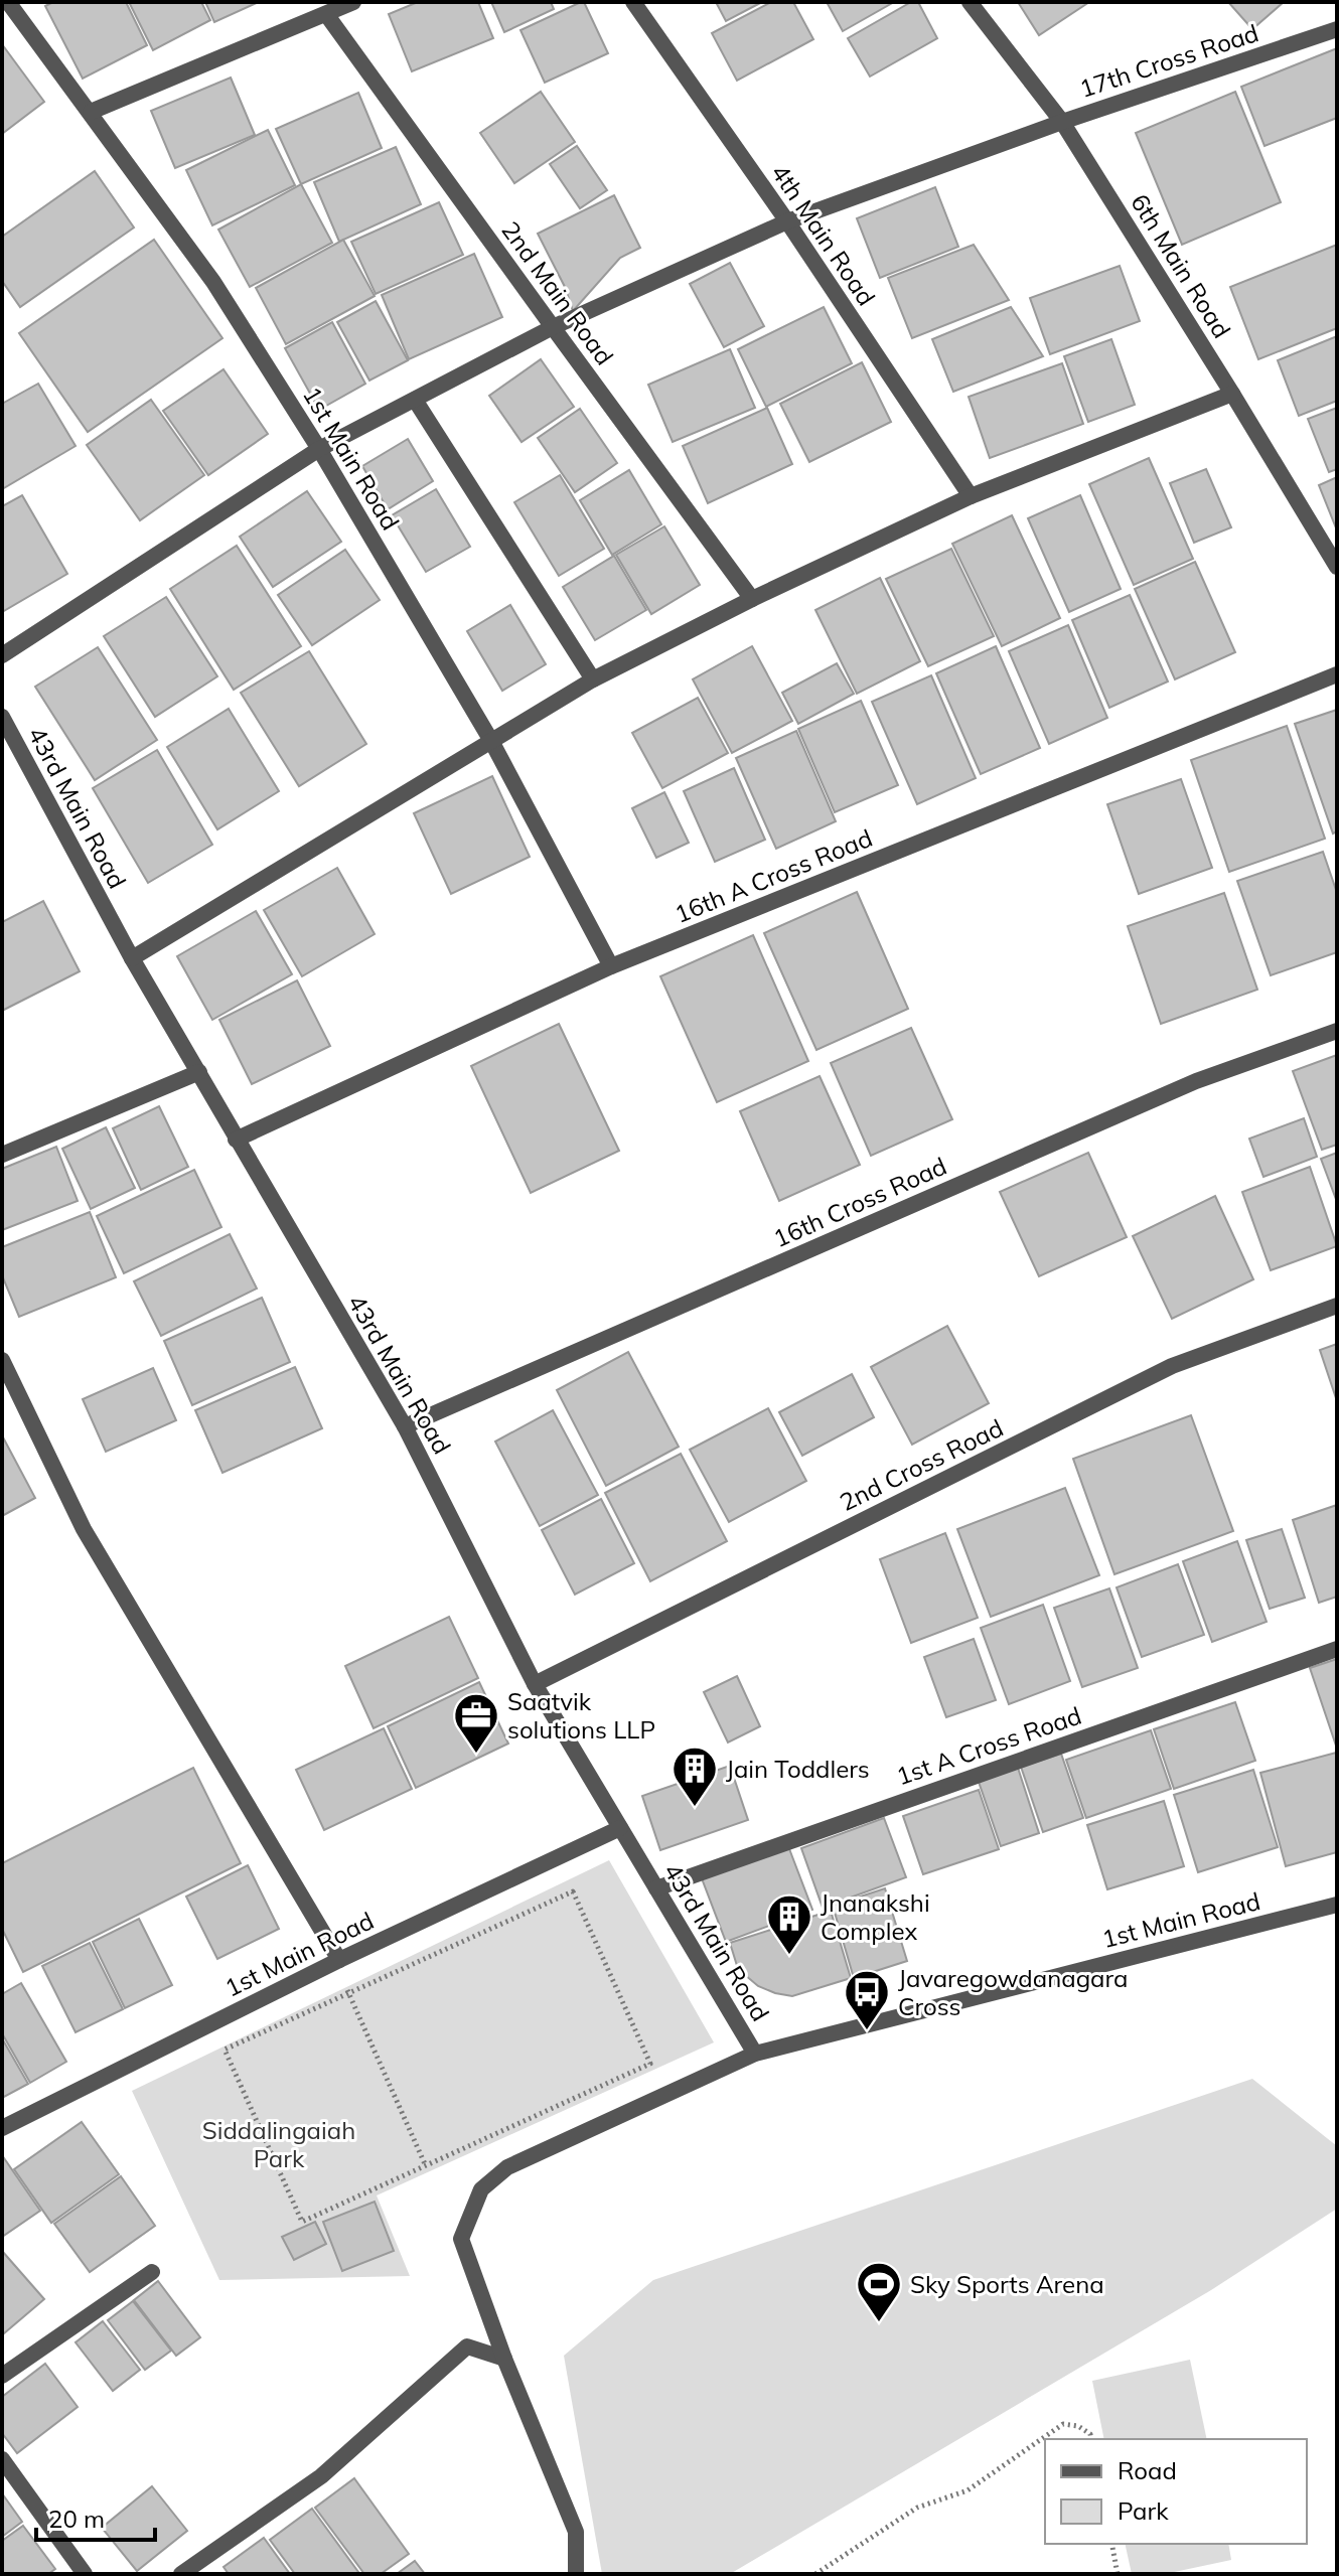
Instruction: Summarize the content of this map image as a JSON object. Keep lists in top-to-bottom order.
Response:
{
  "streets": {
    "street": [
      "17th Cross Road",
      "4th Main Road",
      "6th Main Road",
      "2nd Main Road",
      "1st Main Road",
      "43rd Main Road",
      "16th A Cross Road",
      "16th Cross Road",
      "2nd Cross Road",
      "1st A Cross Road"
    ]
  },
  "crossings": [
    ["17th Cross Road", "4th Main Road"],
    ["17th Cross Road", "6th Main Road"],
    ["17th Cross Road", "2nd Main Road"],
    ["17th Cross Road", "1st Main Road"],
    ["1st Main Road", "43rd Main Road"],
    ["1st Main Road", "16th A Cross Road"],
    ["43rd Main Road", "16th A Cross Road"],
    ["43rd Main Road", "16th Cross Road"],
    ["43rd Main Road", "2nd Cross Road"],
    ["43rd Main Road", "1st A Cross Road"]
  ],
  "parks": ["Siddalingaiah Park"],
  "places": {
    "office": ["Saatvik solutions LLP"],
    "building": ["Jain Toddlers", "Jnanakshi Complex"],
    "bus stop": ["Javaregowdanagara Cross"],
    "sports": ["Sky Sports Arena"]
  },
  "legend": ["Road", "Park"],
  "scale_bar": "20 m"
}
